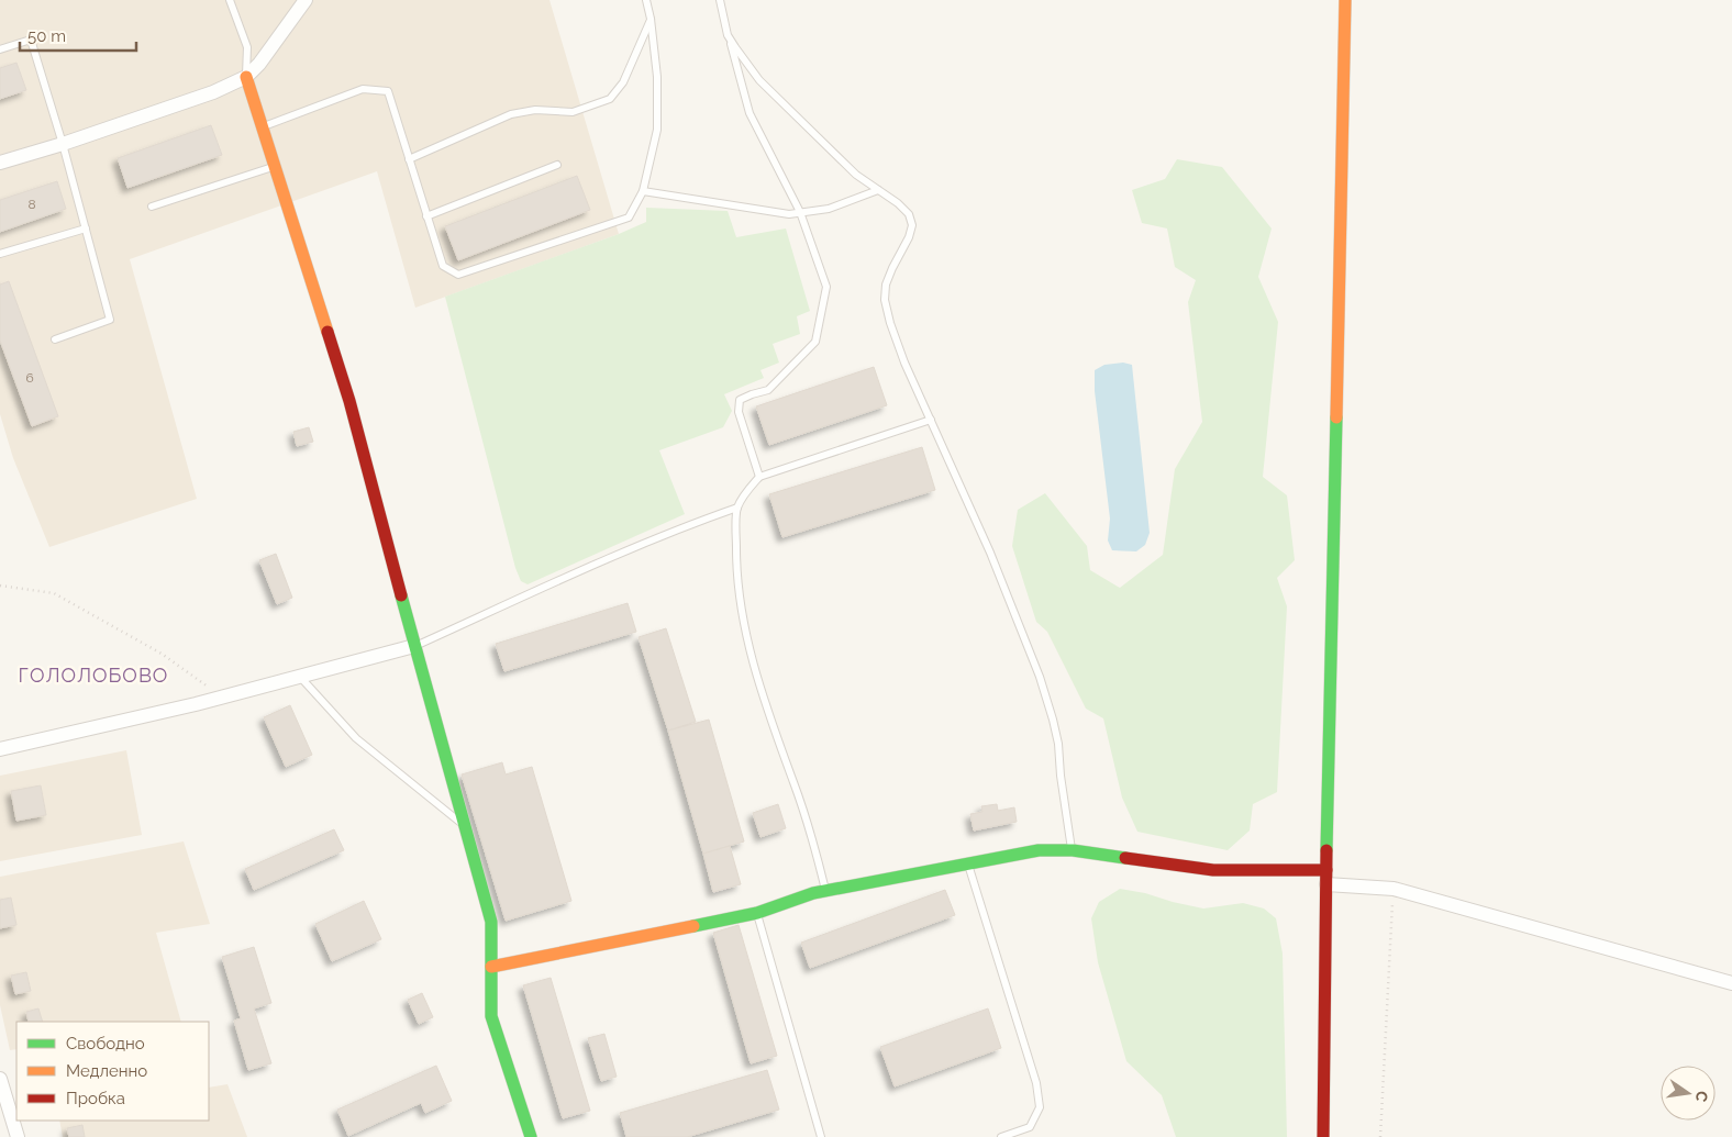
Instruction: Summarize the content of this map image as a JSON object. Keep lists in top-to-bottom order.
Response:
{
  "districts": ["ГОЛОЛОБОВО"],
  "house_numbers": ["8", "6"],
  "legend": ["Свободно", "Медленно", "Пробка"],
  "scale_bar": "50 m",
  "north": "right"
}
